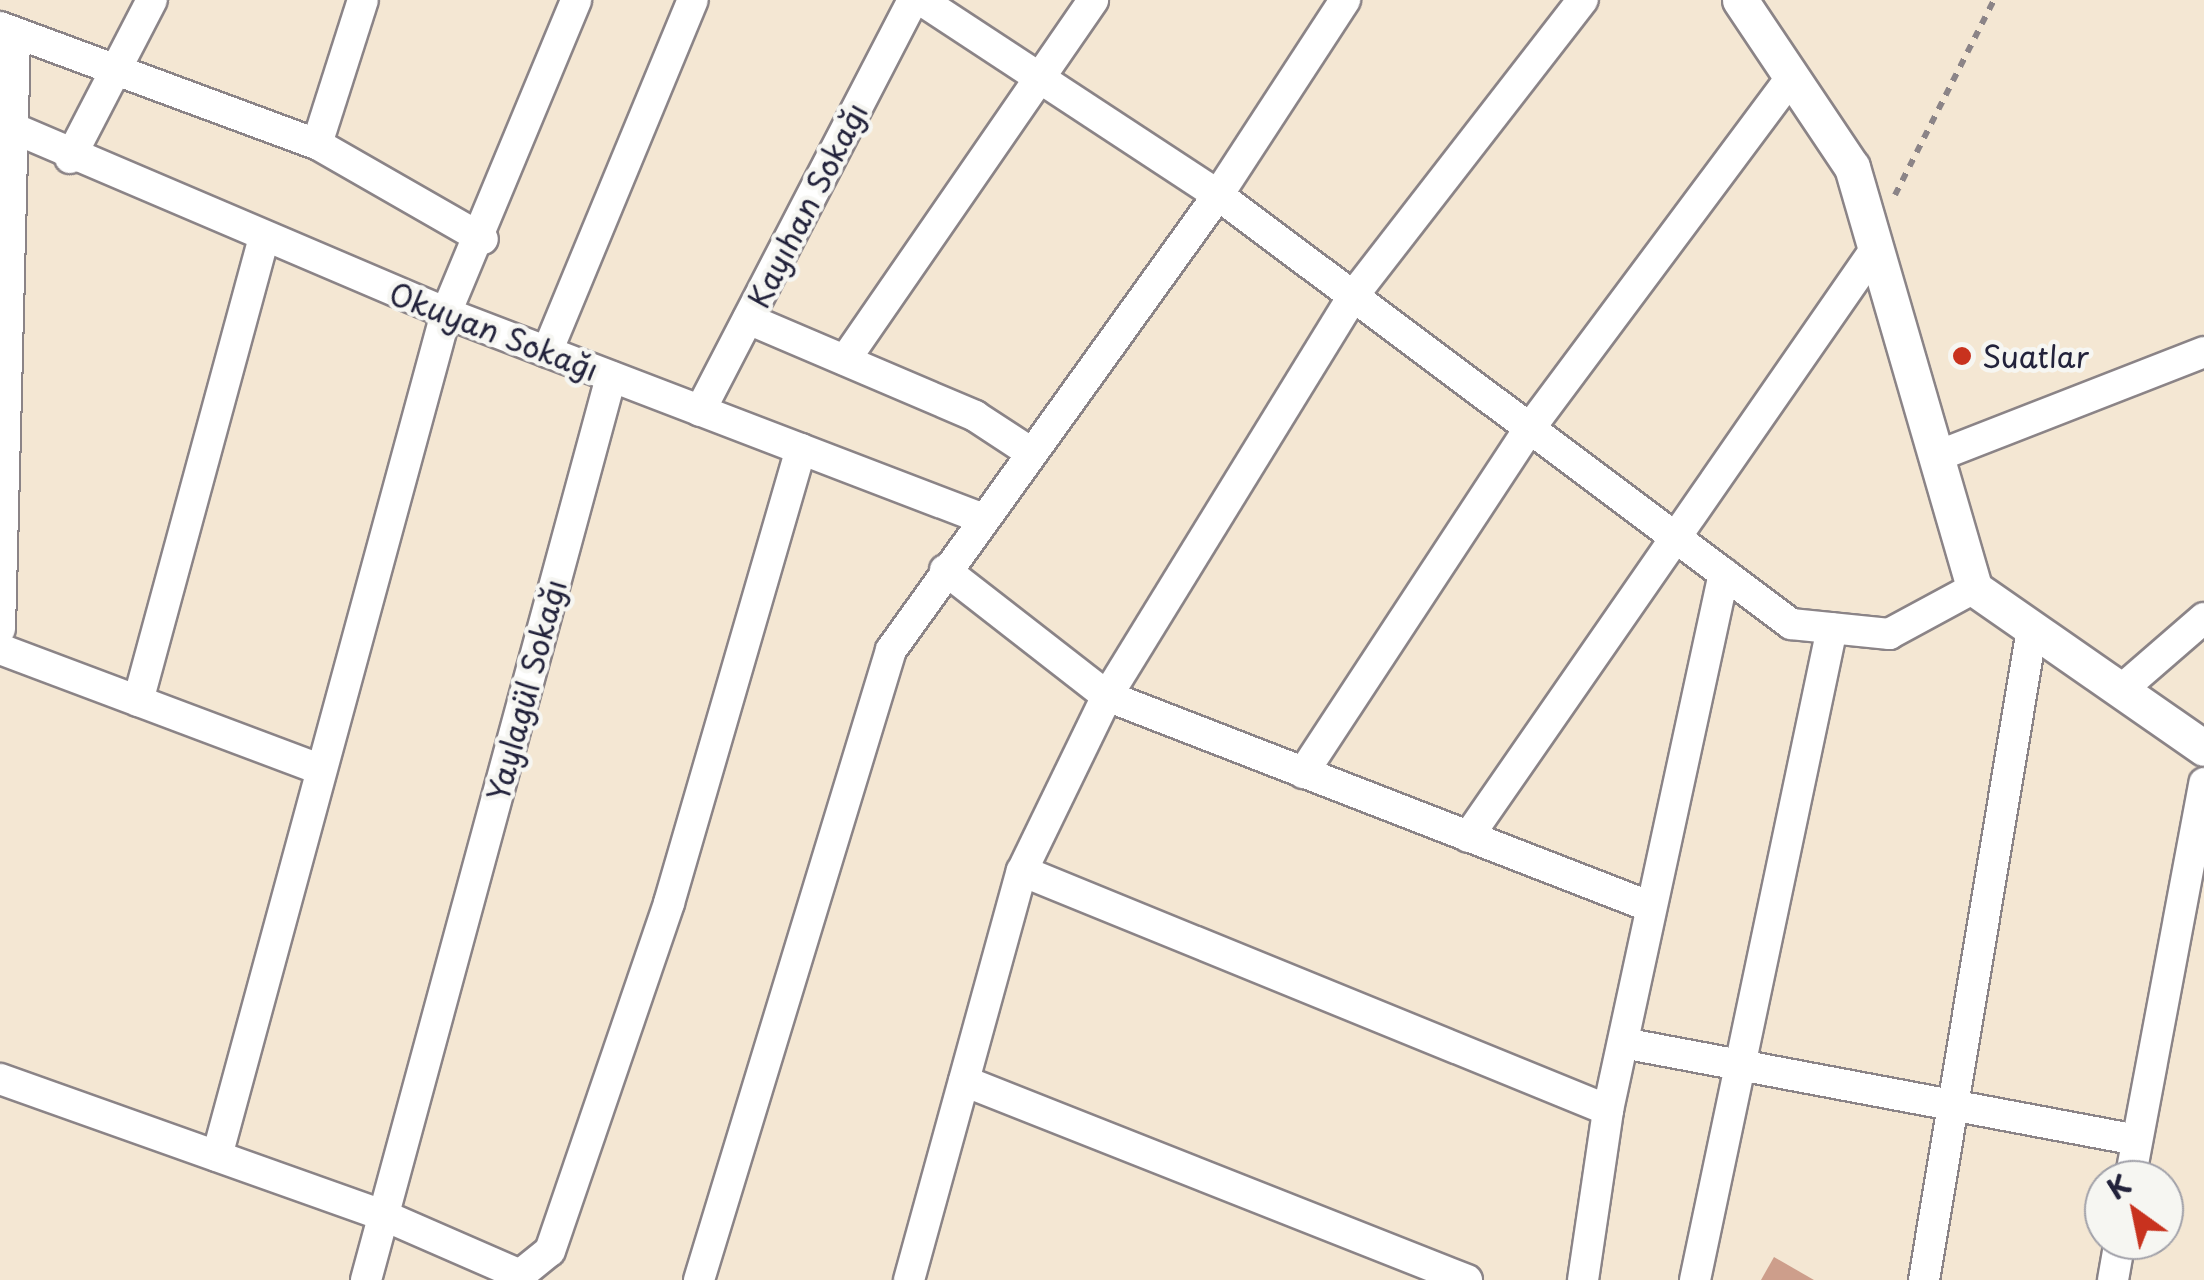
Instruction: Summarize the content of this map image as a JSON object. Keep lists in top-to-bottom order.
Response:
{
  "streets": {
    "street": ["Kayıhan Sokağı", "Okuyan Sokağı", "Yaylagül Sokağı"]
  },
  "crossings": [
    ["Kayıhan Sokağı", "Okuyan Sokağı"],
    ["Okuyan Sokağı", "Yaylagül Sokağı"]
  ],
  "places": ["Suatlar"],
  "north": "top left"
}
